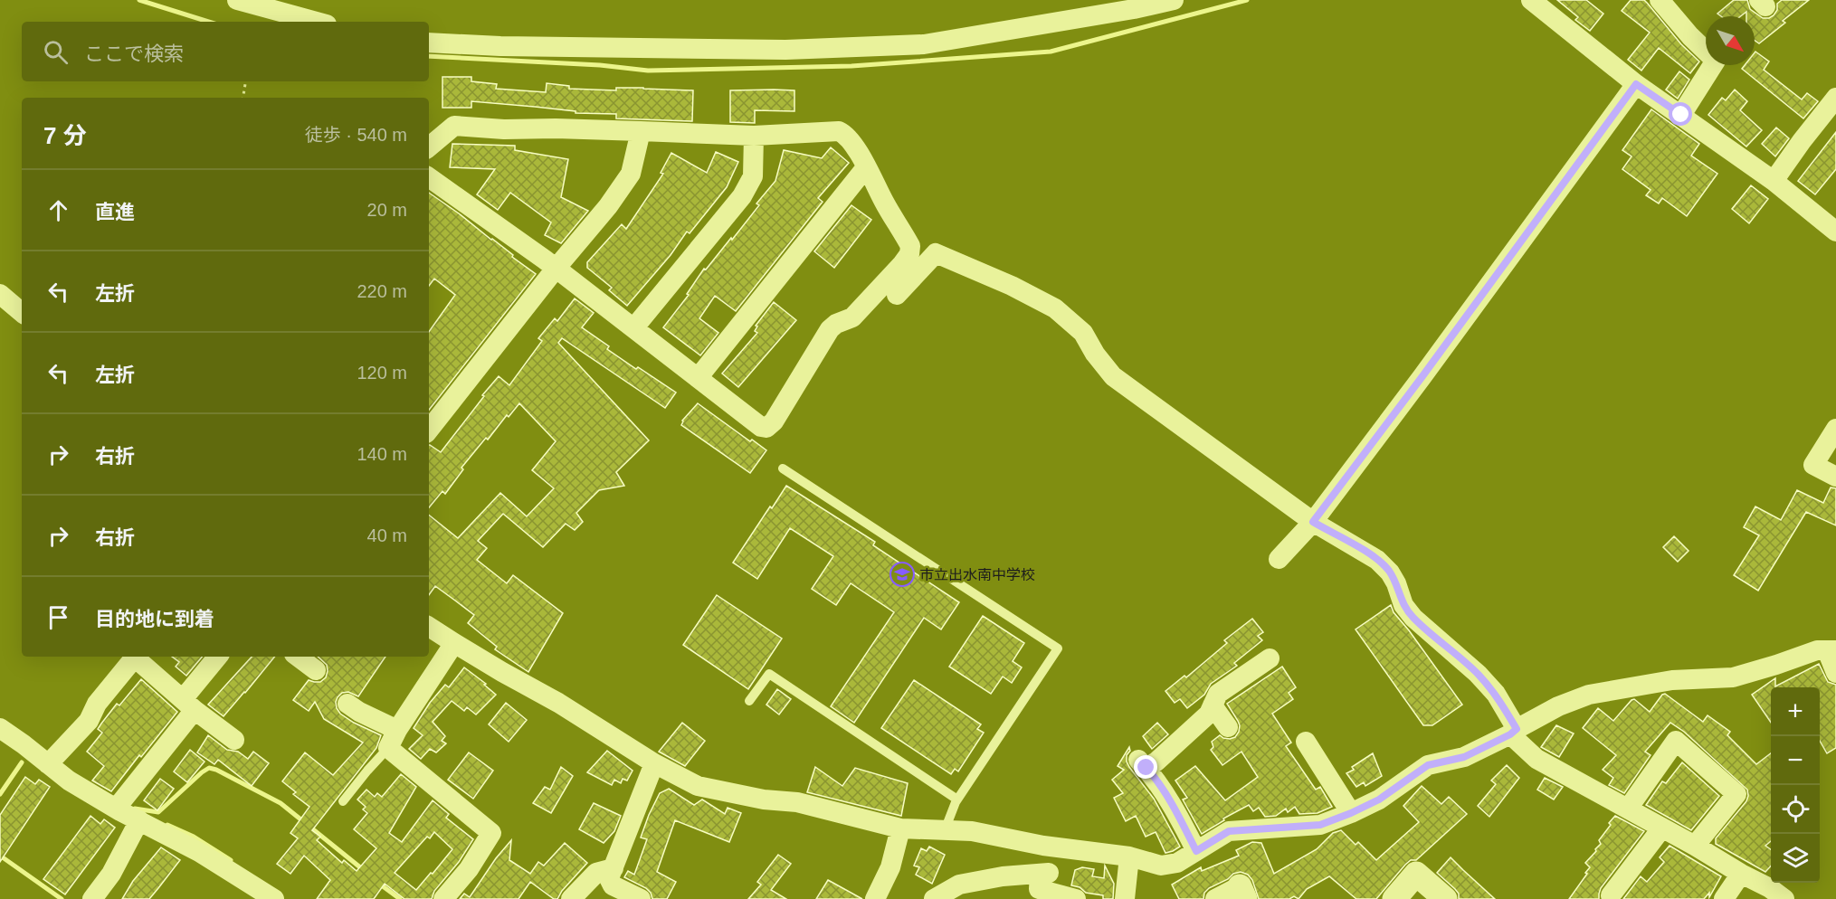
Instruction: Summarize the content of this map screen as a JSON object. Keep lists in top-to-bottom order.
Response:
{
  "places": {
    "school or university": ["市立出水南中学校"]
  },
  "north": "bottom right",
  "page": {
    "search": "ここで検索",
    "heading": ["7 分", "徒歩 · 540 m"],
    "list": [
      ["直進", "20 m"],
      ["左折", "220 m"],
      ["左折", "120 m"],
      ["右折", "140 m"],
      ["右折", "40 m"],
      "目的地に到着"
    ],
    "map_buttons": ["+", "−"]
  }
}
